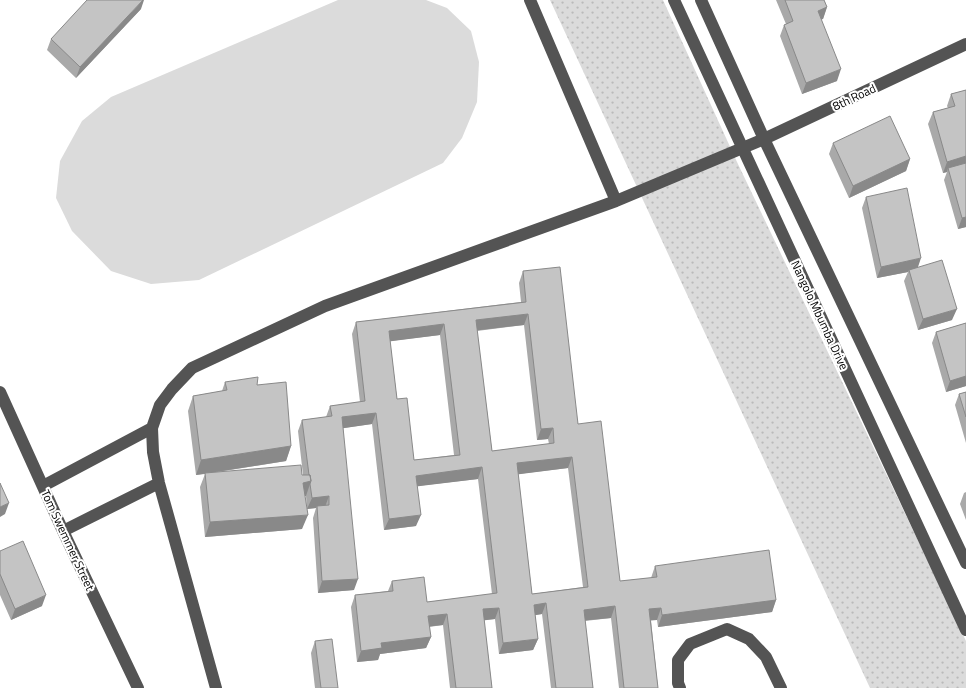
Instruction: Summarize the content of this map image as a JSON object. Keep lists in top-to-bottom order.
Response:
{
  "streets": {
    "street": ["8th Road", "Nangolo Mbumba Drive", "Tom Swemmer Street"]
  },
  "crossings": [
    ["8th Road", "Nangolo Mbumba Drive"]
  ]
}
